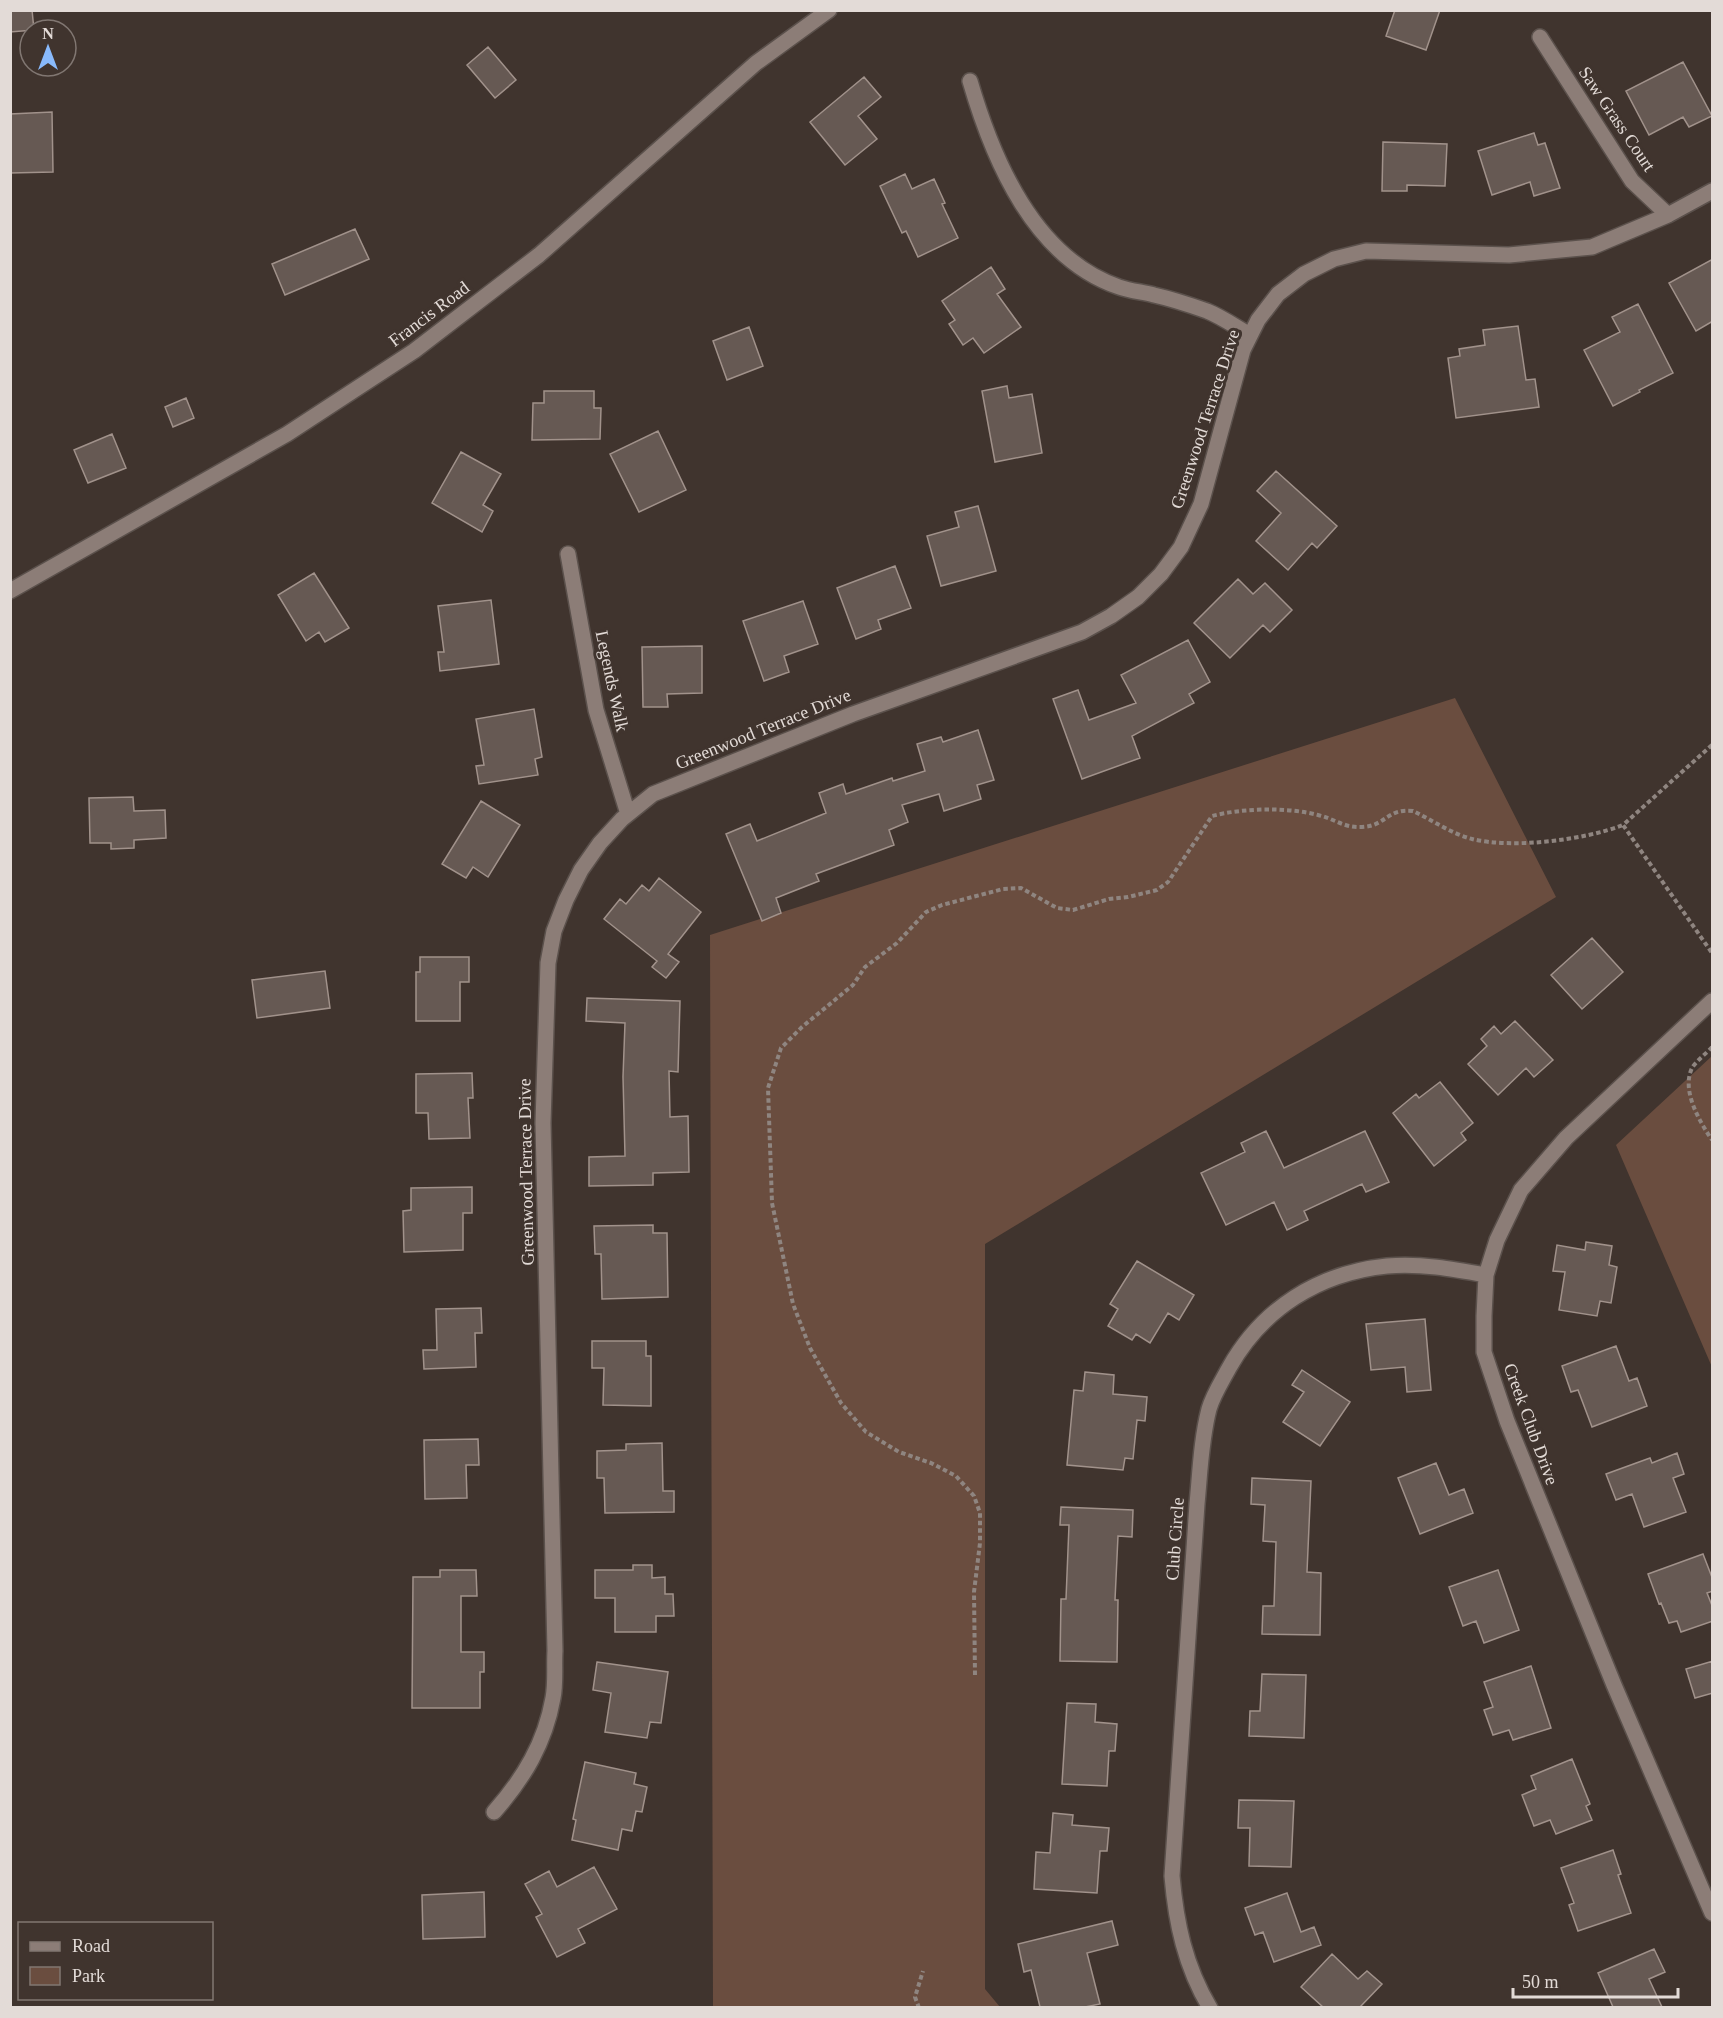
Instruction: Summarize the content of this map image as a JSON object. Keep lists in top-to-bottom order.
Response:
{
  "streets": {
    "street": [
      "Saw Grass Court",
      "Francis Road",
      "Greenwood Terrace Drive",
      "Legends Walk",
      "Creek Club Drive",
      "Club Circle"
    ]
  },
  "crossings": [
    ["Saw Grass Court", "Greenwood Terrace Drive"],
    ["Greenwood Terrace Drive", "Legends Walk"],
    ["Creek Club Drive", "Club Circle"]
  ],
  "legend": ["Road", "Park"],
  "scale_bar": "50 m",
  "north": "top"
}
